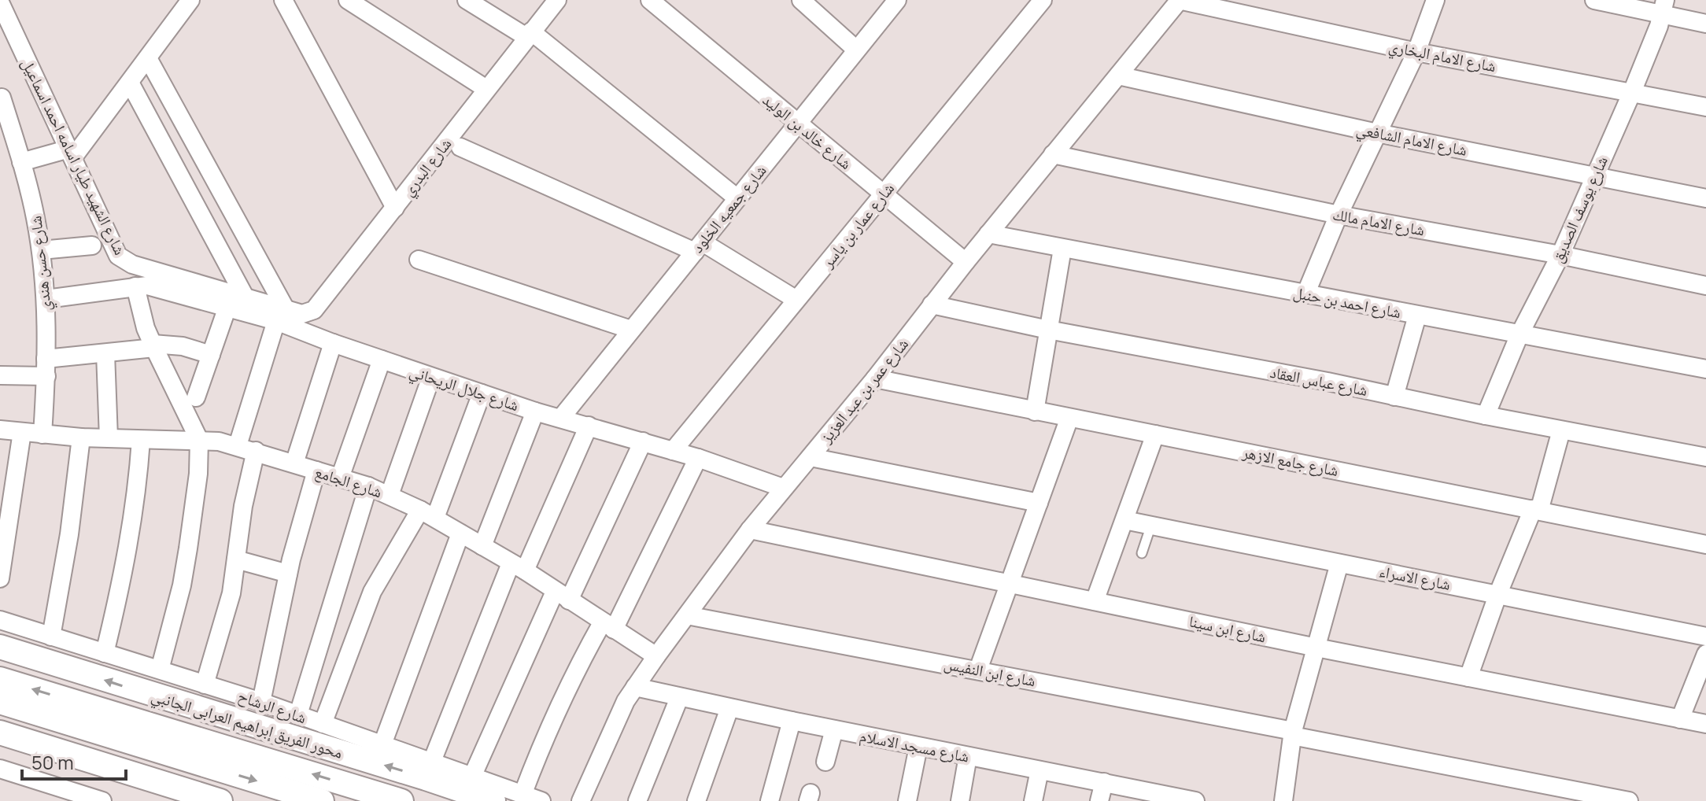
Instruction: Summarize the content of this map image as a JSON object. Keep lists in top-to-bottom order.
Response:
{
  "streets": {
    "main road": ["محور الفريق إبراهيم العرابى الجانبي"],
    "street": [
      "شارع الامام البخاري",
      "شارع خالد بن الوليد",
      "شارع الامام الشافعي",
      "شارع الشهيد طيار اسامه احمد اسماعيل",
      "شارع البدري",
      "شارع جمعيه الخلود",
      "شارع يوسف الصديق",
      "شارع الامام مالك",
      "شارع عمار بن ياسر",
      "شارع حسن هندي",
      "شارع احمد بن حنبل",
      "شارع عباس العقاد",
      "شارع جلال الريحاني",
      "شارع عمر بن عبد العزيز",
      "شارع جامع الازهر",
      "شارع الجامع",
      "شارع الاسراء",
      "شارع ابن سينا",
      "شارع ابن النفيس",
      "شارع الرشاح",
      "شارع مسجد الاسلام"
    ]
  },
  "crossings": [
    ["شارع الامام البخاري", "شارع يوسف الصديق"],
    ["شارع الامام البخاري", "شارع عمر بن عبد العزيز"],
    ["شارع خالد بن الوليد", "شارع جمعيه الخلود"],
    ["شارع خالد بن الوليد", "شارع عمار بن ياسر"],
    ["شارع خالد بن الوليد", "شارع عمر بن عبد العزيز"],
    ["شارع الامام الشافعي", "شارع يوسف الصديق"],
    ["شارع الامام الشافعي", "شارع عمر بن عبد العزيز"],
    ["شارع الشهيد طيار اسامه احمد اسماعيل", "شارع البدري"],
    ["شارع الشهيد طيار اسامه احمد اسماعيل", "شارع جلال الريحاني"],
    ["شارع البدري", "شارع جلال الريحاني"],
    ["شارع جمعيه الخلود", "شارع جلال الريحاني"],
    ["شارع يوسف الصديق", "شارع الامام مالك"],
    ["شارع يوسف الصديق", "شارع احمد بن حنبل"],
    ["شارع يوسف الصديق", "شارع عباس العقاد"],
    ["شارع الامام مالك", "شارع عمر بن عبد العزيز"],
    ["شارع عمار بن ياسر", "شارع جلال الريحاني"],
    ["شارع حسن هندي", "شارع الجامع"],
    ["شارع احمد بن حنبل", "شارع عمر بن عبد العزيز"],
    ["شارع عباس العقاد", "شارع عمر بن عبد العزيز"],
    ["شارع جلال الريحاني", "شارع عمر بن عبد العزيز"],
    ["شارع عمر بن عبد العزيز", "شارع جامع الازهر"],
    ["شارع عمر بن عبد العزيز", "شارع الجامع"],
    ["شارع عمر بن عبد العزيز", "شارع ابن سينا"],
    ["شارع عمر بن عبد العزيز", "شارع ابن النفيس"],
    ["شارع عمر بن عبد العزيز", "شارع مسجد الاسلام"],
    ["شارع الرشاح", "محور الفريق إبراهيم العرابى الجانبي"]
  ],
  "scale_bar": "50 m"
}
